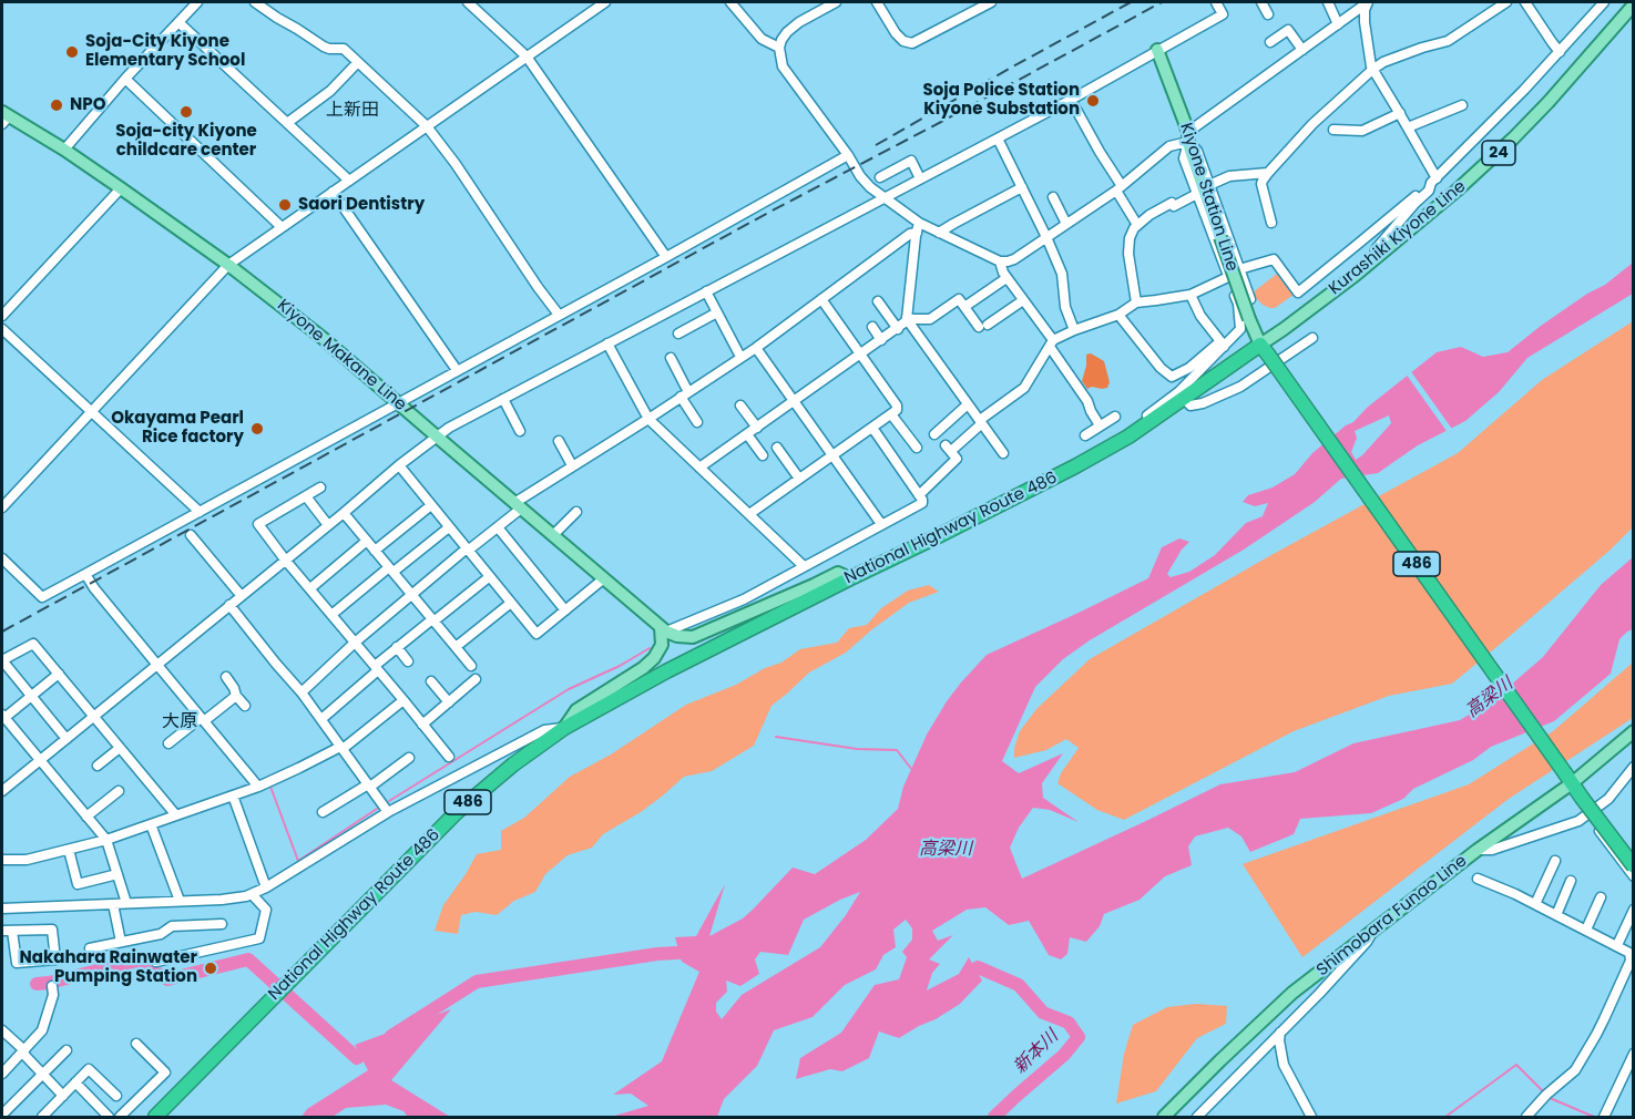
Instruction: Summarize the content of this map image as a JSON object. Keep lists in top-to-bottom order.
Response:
{
  "streets": {
    "highway": ["National Highway Route 486", "486"],
    "main road": [
      "24",
      "Kiyone Station Line",
      "Kurashiki Kiyone Line",
      "Kiyone Makane Line",
      "Shimobara Funao Line"
    ]
  },
  "crossings": [
    ["Kiyone Station Line", "Kurashiki Kiyone Line"],
    ["Kiyone Station Line", "National Highway Route 486"],
    ["Kiyone Station Line", "486"],
    ["Kurashiki Kiyone Line", "National Highway Route 486"],
    ["Kurashiki Kiyone Line", "486"],
    ["National Highway Route 486", "486"],
    ["486", "Shimobara Funao Line"]
  ],
  "districts": ["上新田", "大原"],
  "water": ["高梁川", "新本川"],
  "places": [
    "Soja-City Kiyone Elementary School",
    "Soja Police Station Kiyone Substation",
    "NPO",
    "Soja-city Kiyone childcare center",
    "Saori Dentistry",
    "Okayama Pearl Rice factory",
    "Nakahara Rainwater Pumping Station"
  ]
}
